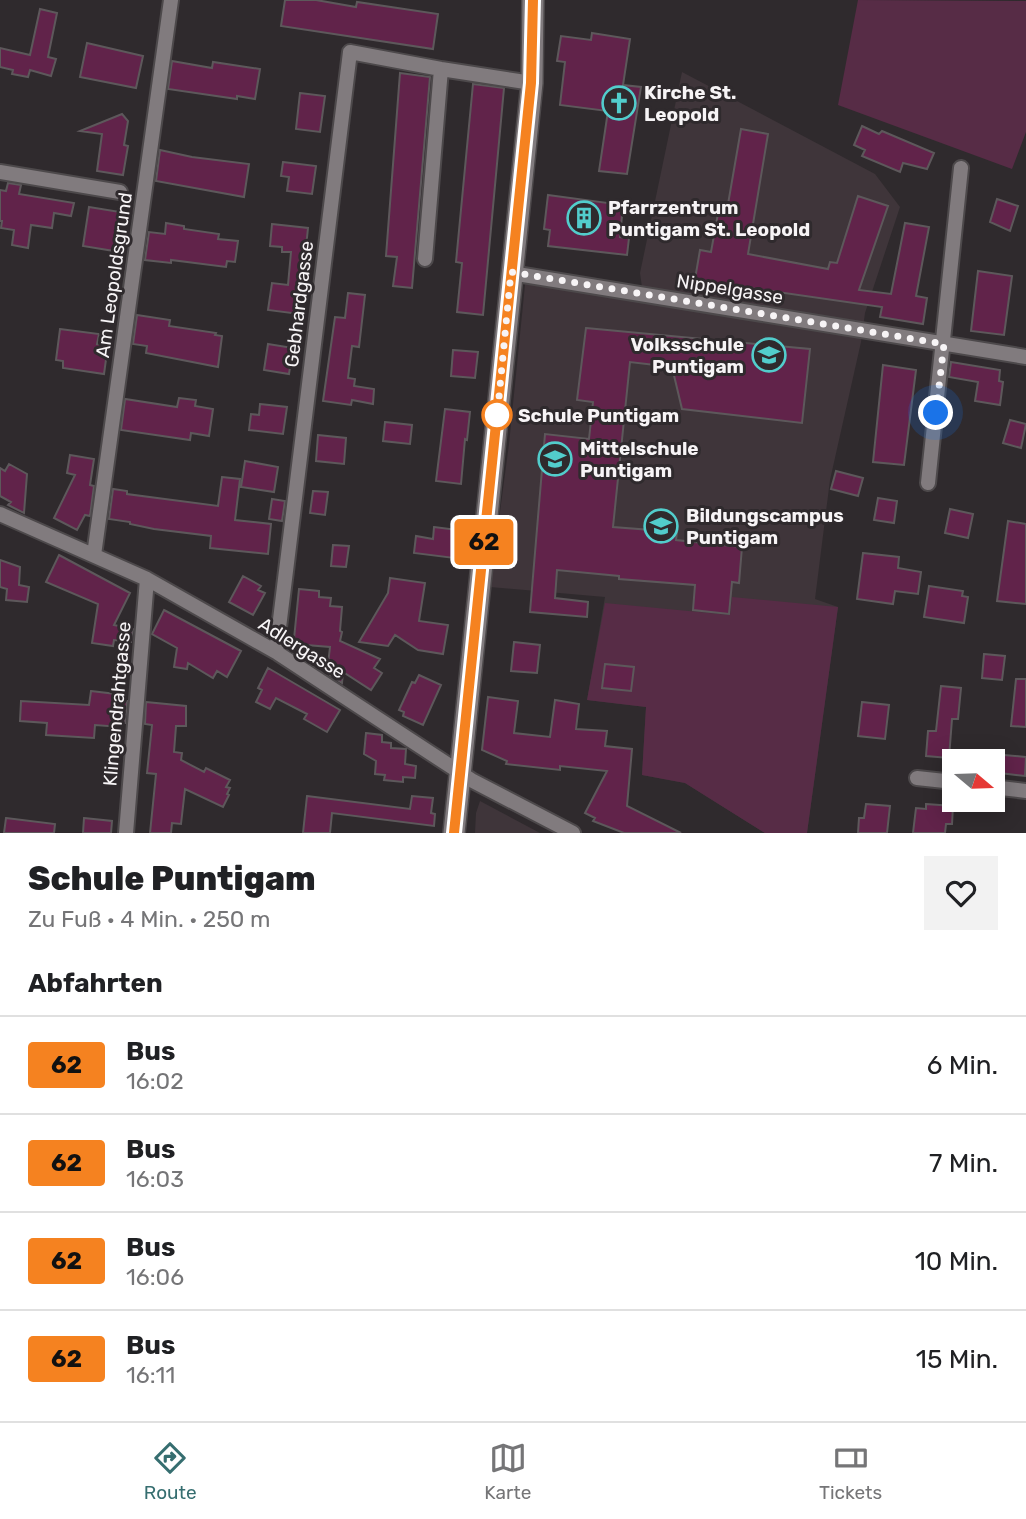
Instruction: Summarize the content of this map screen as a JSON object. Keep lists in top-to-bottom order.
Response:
{
  "streets": {
    "street": [
      "Am Leopoldsgrund",
      "Nippelgasse",
      "Gebhardgasse",
      "Adlergasse",
      "Klingendrahtgasse"
    ]
  },
  "crossings": [
    ["Am Leopoldsgrund", "Adlergasse"],
    ["Gebhardgasse", "Adlergasse"],
    ["Adlergasse", "Klingendrahtgasse"]
  ],
  "places": {
    "church": ["Kirche St. Leopold"],
    "building": ["Pfarrzentrum Puntigam St. Leopold"],
    "school or university": ["Volksschule Puntigam", "Mittelschule Puntigam", "Bildungscampus Puntigam"],
    "other": ["Schule Puntigam"]
  },
  "lines": ["bus line 62"],
  "north": "right",
  "page": {
    "on_map": "62",
    "heading": [
      ["Schule Puntigam", "Zu Fuß · 4 Min. · 250 m"],
      "Abfahrten"
    ],
    "list": [
      {
        "mark": "62",
        "name": "Bus",
        "note": "16:02",
        "value": "6 Min."
      },
      {
        "mark": "62",
        "name": "Bus",
        "note": "16:03",
        "value": "7 Min."
      },
      {
        "mark": "62",
        "name": "Bus",
        "note": "16:06",
        "value": "10 Min."
      },
      {
        "mark": "62",
        "name": "Bus",
        "note": "16:11",
        "value": "15 Min."
      }
    ],
    "tabs": ["Route", "Karte", "Tickets"]
  }
}
